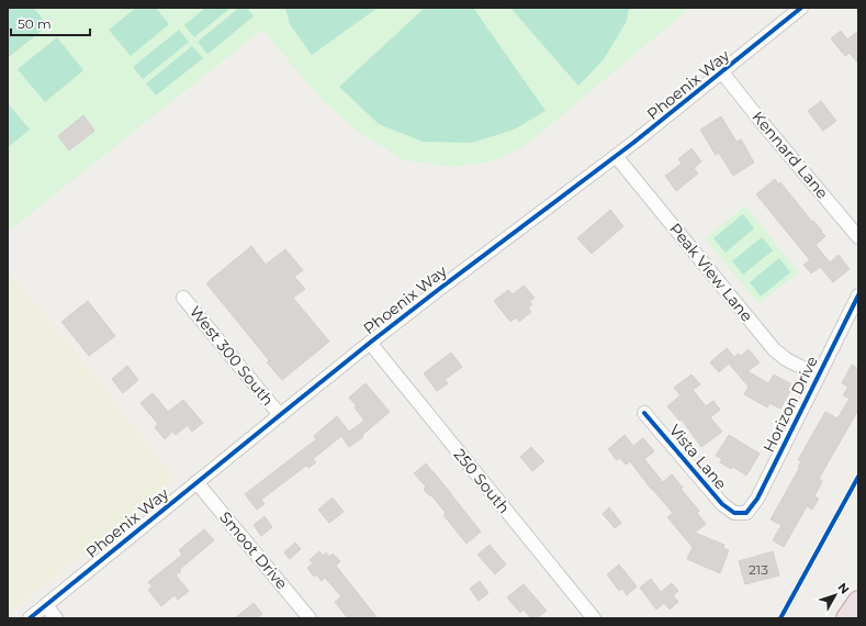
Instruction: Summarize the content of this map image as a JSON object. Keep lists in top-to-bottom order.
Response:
{
  "streets": {
    "street": [
      "Phoenix Way",
      "Kennard Lane",
      "Peak View Lane",
      "West 300 South",
      "Horizon Drive",
      "Vista Lane",
      "250 South",
      "Smoot Drive"
    ]
  },
  "crossings": [
    ["Phoenix Way", "Kennard Lane"],
    ["Phoenix Way", "Peak View Lane"],
    ["Phoenix Way", "West 300 South"],
    ["Phoenix Way", "250 South"],
    ["Phoenix Way", "Smoot Drive"],
    ["Peak View Lane", "Horizon Drive"],
    ["Horizon Drive", "Vista Lane"]
  ],
  "house_numbers": ["213"],
  "scale_bar": "50 m",
  "north": "top right"
}
